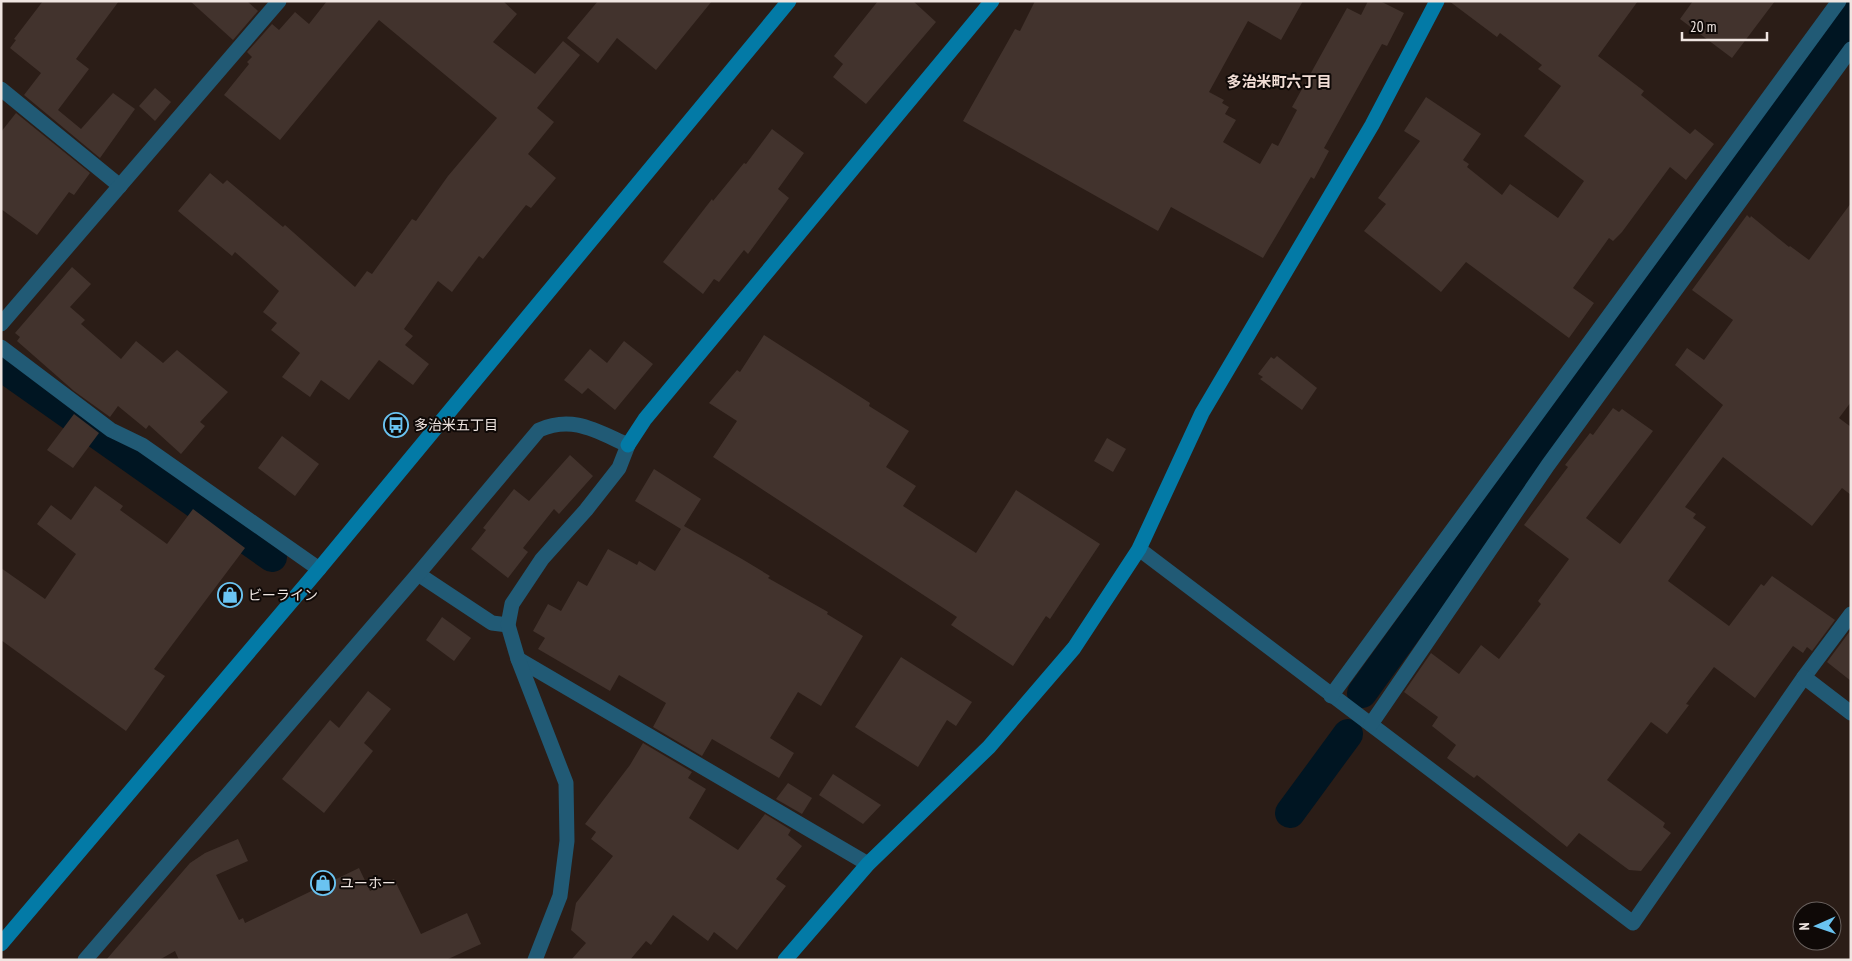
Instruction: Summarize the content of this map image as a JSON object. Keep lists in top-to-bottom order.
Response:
{
  "districts": ["多治米町六丁目"],
  "places": {
    "bus stop": ["多治米五丁目"],
    "shop": ["ビーライン", "ユーホー"]
  },
  "scale_bar": "20 m",
  "north": "left"
}
